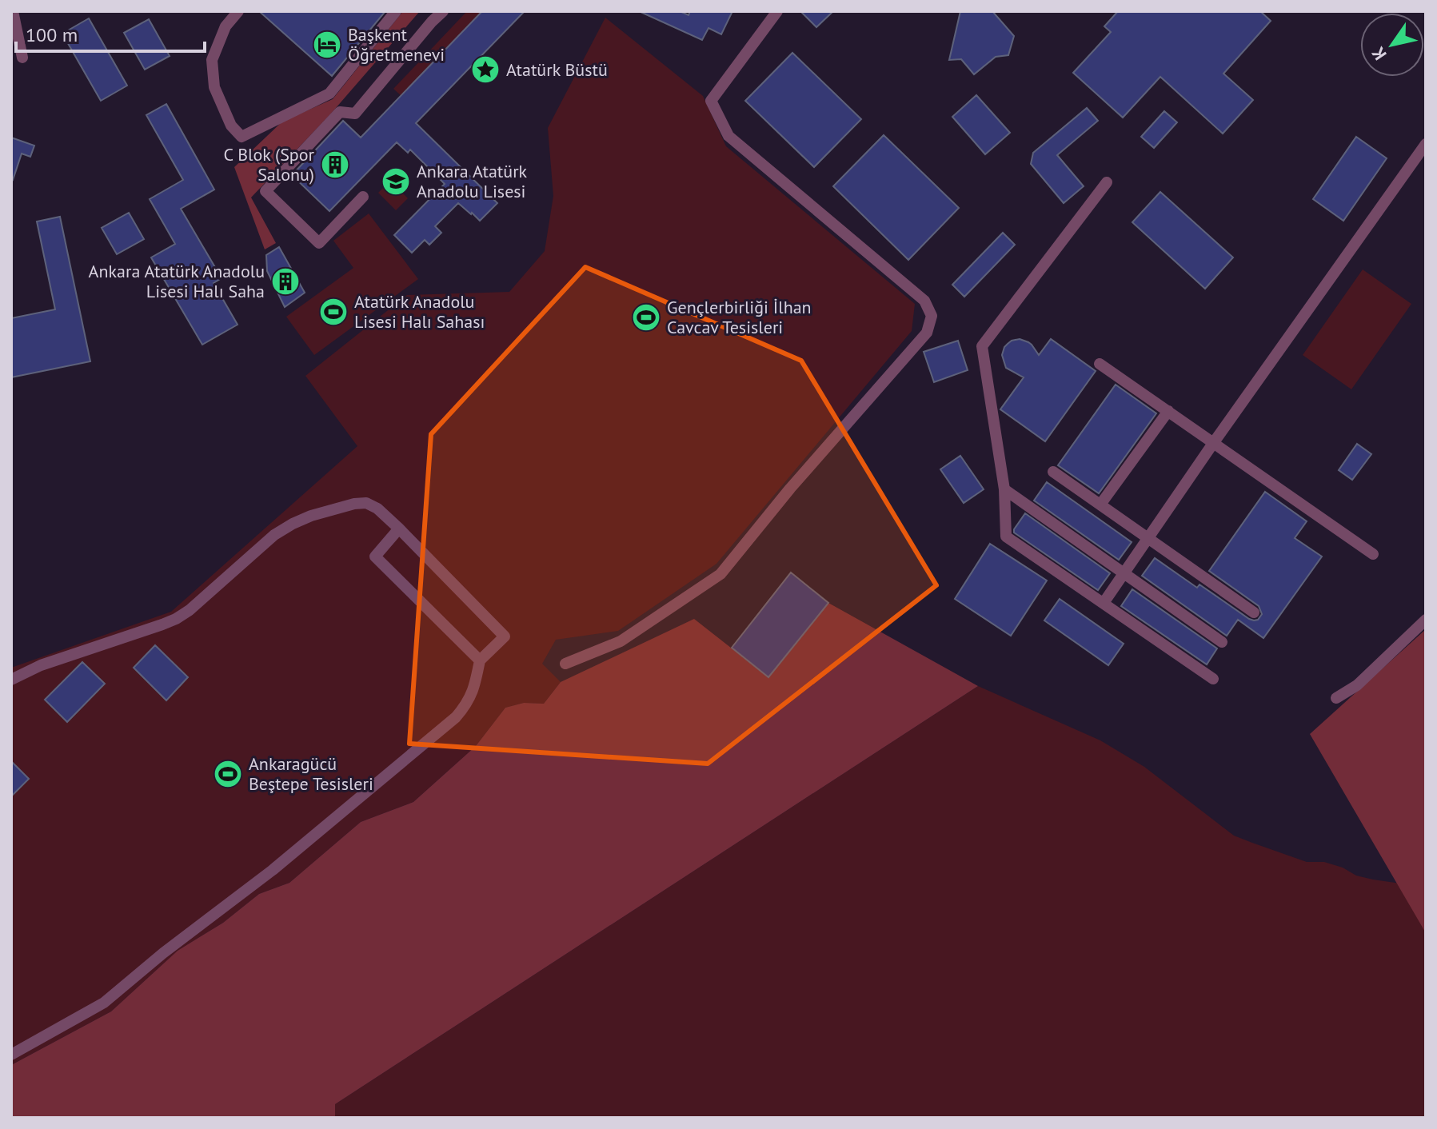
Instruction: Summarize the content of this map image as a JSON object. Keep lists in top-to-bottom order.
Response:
{
  "places": {
    "hotel": ["Başkent Öğretmenevi"],
    "place": ["Atatürk Büstü"],
    "building": ["C Blok (Spor Salonu)", "Ankara Atatürk Anadolu Lisesi Halı Saha"],
    "school or university": ["Ankara Atatürk Anadolu Lisesi"],
    "sports": ["Atatürk Anadolu Lisesi Halı Sahası", "Gençlerbirliği İlhan Cavcav Tesisleri", "Ankaragücü Beştepe Tesisleri"]
  },
  "scale_bar": "100 m",
  "north": "bottom left"
}
